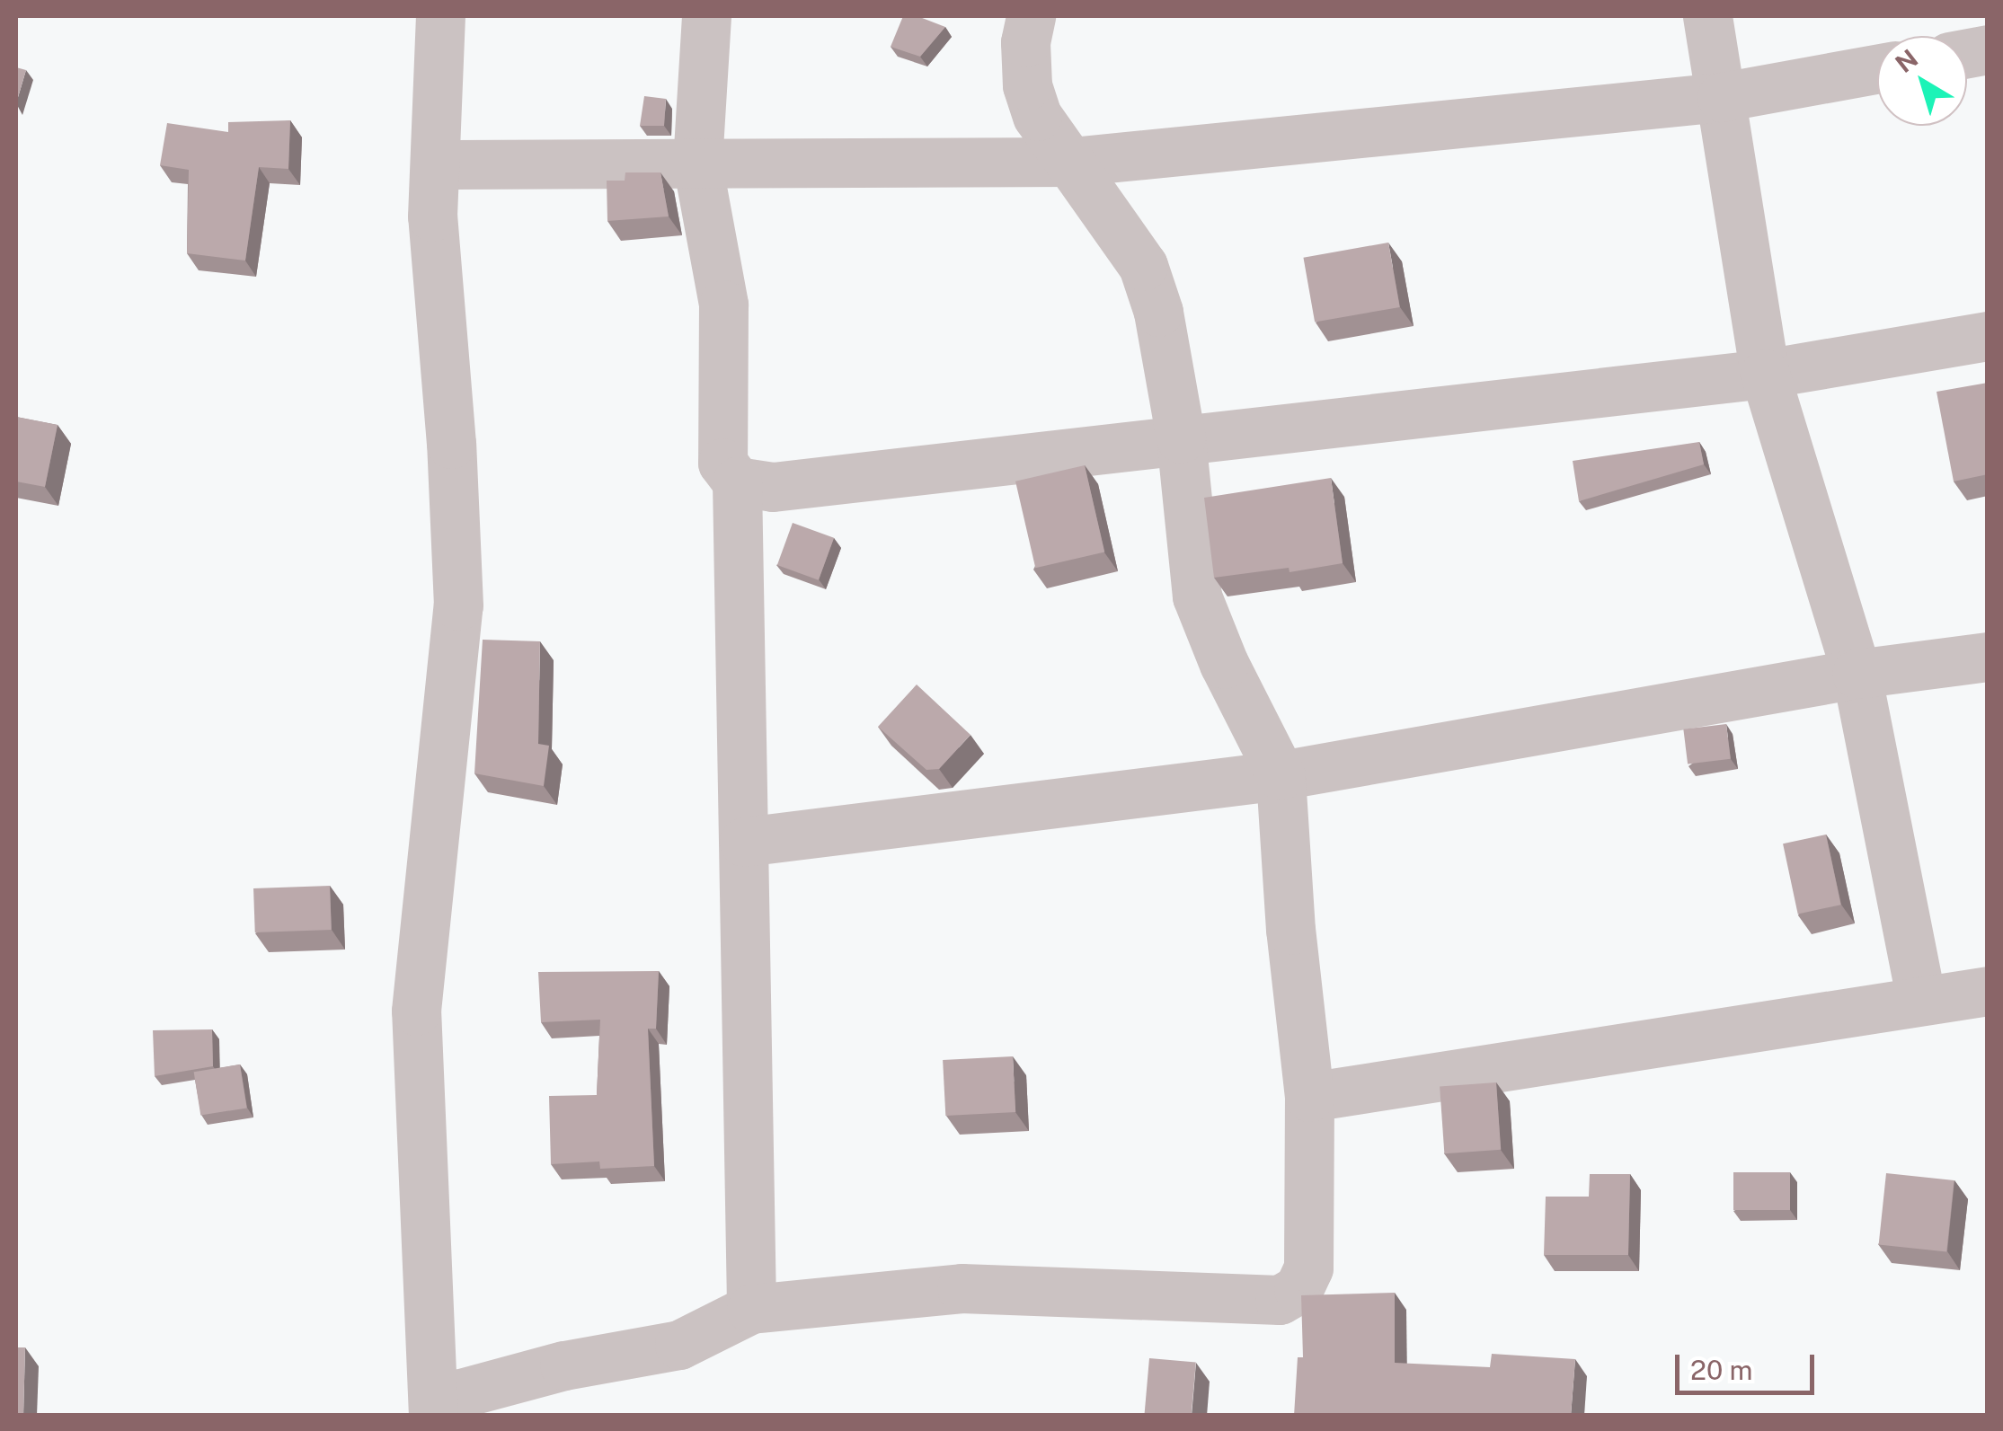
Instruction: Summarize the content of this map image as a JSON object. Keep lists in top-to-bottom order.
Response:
{
  "scale_bar": "20 m",
  "north": "top left"
}
